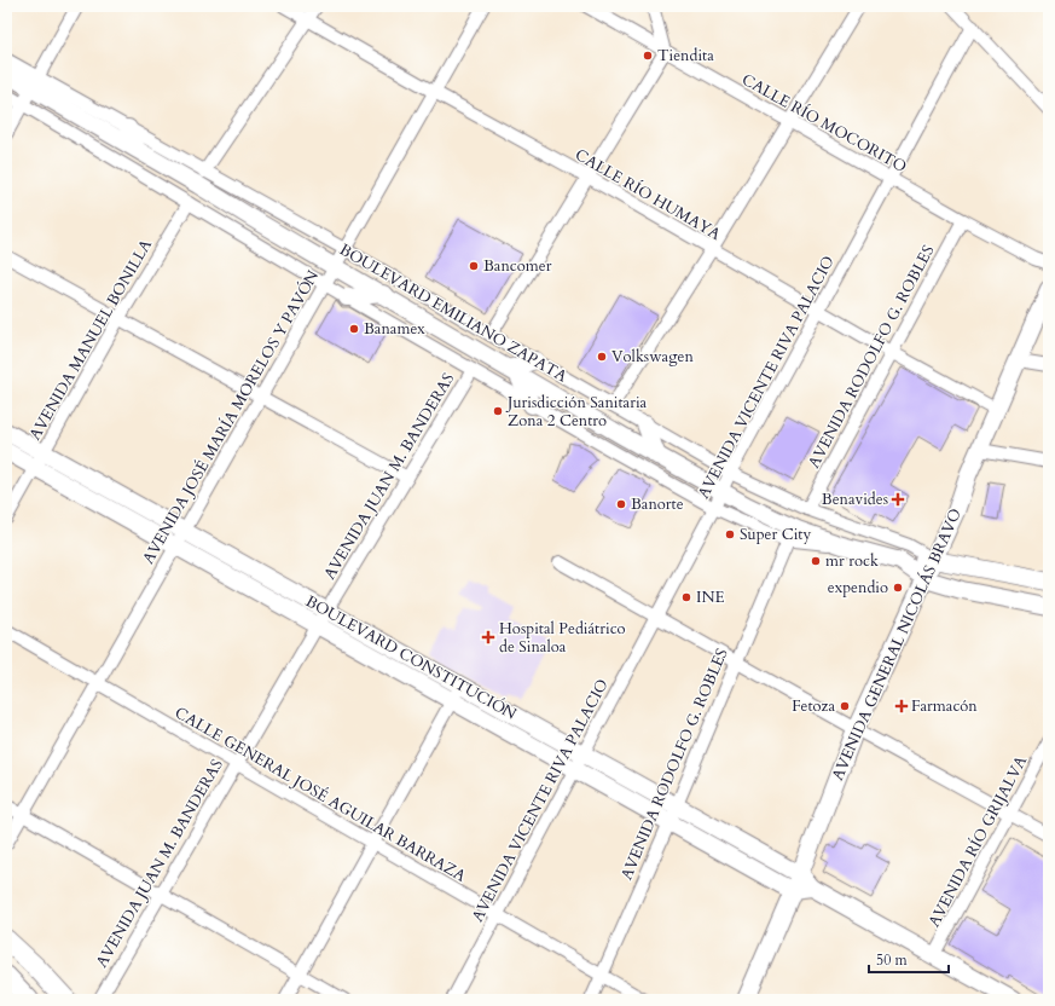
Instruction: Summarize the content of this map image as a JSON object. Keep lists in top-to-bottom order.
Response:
{
  "streets": {
    "main road": ["BOULEVARD EMILIANO ZAPATA", "AVENIDA GENERAL NICOLÁS BRAVO", "BOULEVARD CONSTITUCIÓN"],
    "street": [
      "CALLE RÍO MOCORITO",
      "CALLE RÍO HUMAYA",
      "AVENIDA MANUEL BONILLA",
      "AVENIDA RODOLFO G. ROBLES",
      "AVENIDA VICENTE RIVA PALACIO",
      "AVENIDA JOSÉ MARÍA MORELOS Y PAVÓN",
      "AVENIDA JUAN M. BANDERAS",
      "CALLE GENERAL JOSÉ AGUILAR BARRAZA",
      "AVENIDA RÍO GRIJALVA"
    ]
  },
  "crossings": [
    ["CALLE RÍO MOCORITO", "AVENIDA RODOLFO G. ROBLES"],
    ["CALLE RÍO MOCORITO", "AVENIDA VICENTE RIVA PALACIO"],
    ["CALLE RÍO HUMAYA", "AVENIDA RODOLFO G. ROBLES"],
    ["CALLE RÍO HUMAYA", "AVENIDA VICENTE RIVA PALACIO"],
    ["CALLE RÍO HUMAYA", "AVENIDA JOSÉ MARÍA MORELOS Y PAVÓN"],
    ["CALLE RÍO HUMAYA", "AVENIDA GENERAL NICOLÁS BRAVO"],
    ["BOULEVARD EMILIANO ZAPATA", "AVENIDA MANUEL BONILLA"],
    ["BOULEVARD EMILIANO ZAPATA", "AVENIDA RODOLFO G. ROBLES"],
    ["BOULEVARD EMILIANO ZAPATA", "AVENIDA VICENTE RIVA PALACIO"],
    ["BOULEVARD EMILIANO ZAPATA", "AVENIDA JOSÉ MARÍA MORELOS Y PAVÓN"],
    ["BOULEVARD EMILIANO ZAPATA", "AVENIDA JUAN M. BANDERAS"],
    ["BOULEVARD EMILIANO ZAPATA", "AVENIDA GENERAL NICOLÁS BRAVO"],
    ["AVENIDA MANUEL BONILLA", "BOULEVARD CONSTITUCIÓN"],
    ["AVENIDA RODOLFO G. ROBLES", "BOULEVARD CONSTITUCIÓN"],
    ["AVENIDA RODOLFO G. ROBLES", "CALLE GENERAL JOSÉ AGUILAR BARRAZA"],
    ["AVENIDA VICENTE RIVA PALACIO", "BOULEVARD CONSTITUCIÓN"],
    ["AVENIDA VICENTE RIVA PALACIO", "CALLE GENERAL JOSÉ AGUILAR BARRAZA"],
    ["AVENIDA JOSÉ MARÍA MORELOS Y PAVÓN", "BOULEVARD CONSTITUCIÓN"],
    ["AVENIDA JOSÉ MARÍA MORELOS Y PAVÓN", "CALLE GENERAL JOSÉ AGUILAR BARRAZA"],
    ["AVENIDA JUAN M. BANDERAS", "BOULEVARD CONSTITUCIÓN"],
    ["AVENIDA JUAN M. BANDERAS", "CALLE GENERAL JOSÉ AGUILAR BARRAZA"],
    ["AVENIDA GENERAL NICOLÁS BRAVO", "BOULEVARD CONSTITUCIÓN"],
    ["BOULEVARD CONSTITUCIÓN", "AVENIDA RÍO GRIJALVA"]
  ],
  "places": {
    "other": [
      "Tiendita",
      "Bancomer",
      "Banamex",
      "Volkswagen",
      "Jurisdicción Sanitaria Zona 2 Centro",
      "Banorte",
      "Super City",
      "mr rock",
      "expendio",
      "INE",
      "Fetoza"
    ],
    "health": ["Benavides", "Hospital Pediátrico de Sinaloa", "Farmacón"]
  },
  "scale_bar": "50 m"
}
